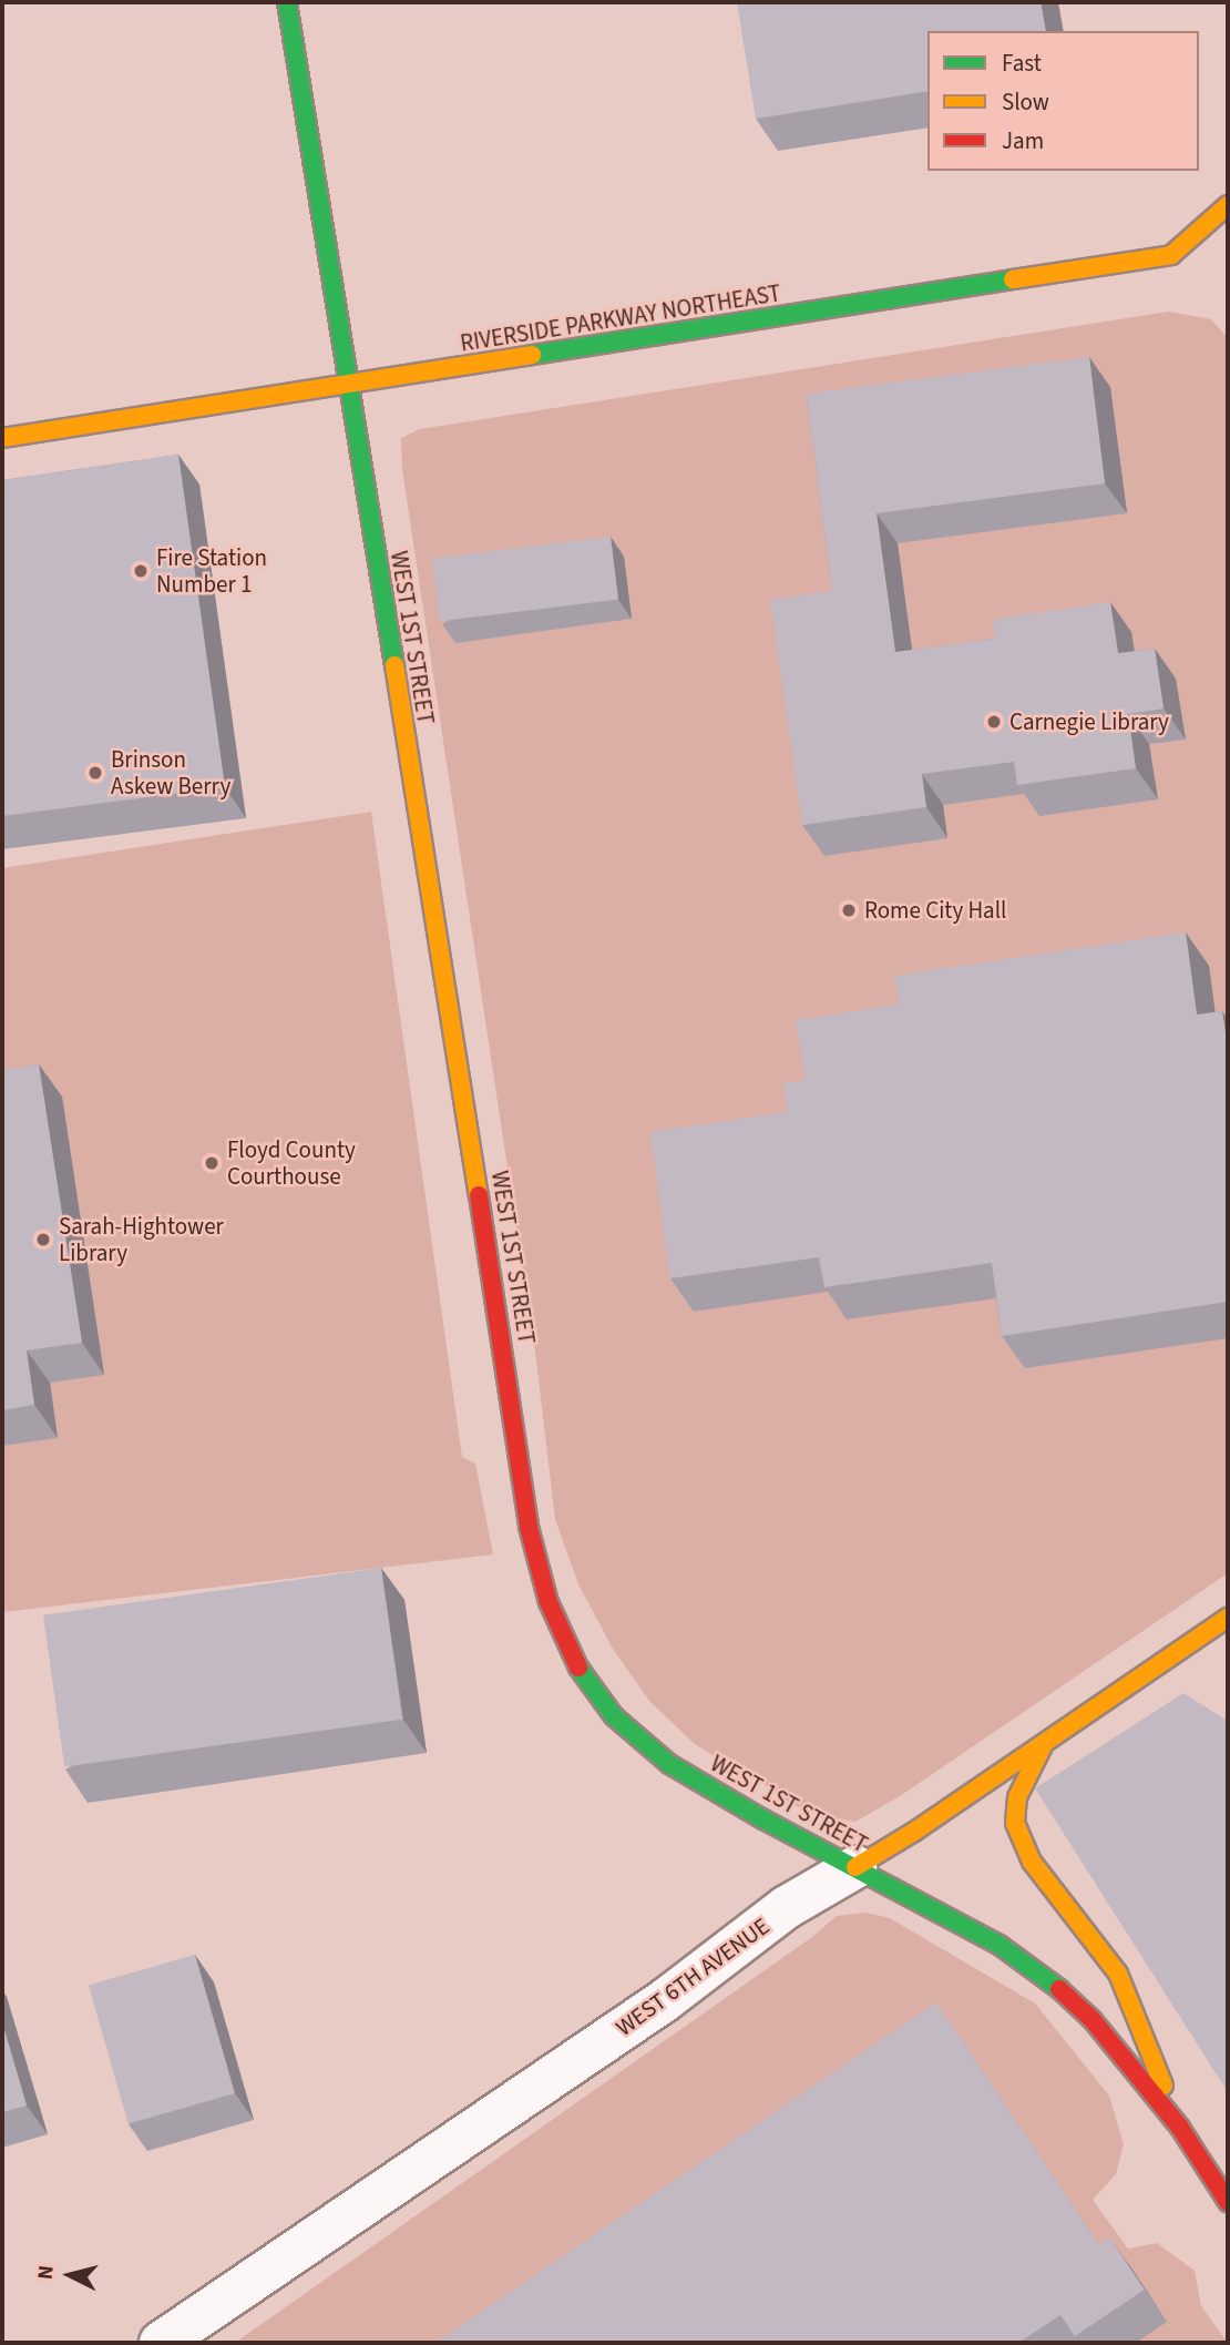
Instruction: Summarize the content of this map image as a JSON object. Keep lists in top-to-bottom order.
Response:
{
  "streets": {
    "street": ["RIVERSIDE PARKWAY NORTHEAST", "WEST 1ST STREET", "WEST 6TH AVENUE"]
  },
  "crossings": [
    ["RIVERSIDE PARKWAY NORTHEAST", "WEST 1ST STREET"],
    ["WEST 1ST STREET", "WEST 6TH AVENUE"]
  ],
  "places": [
    "Fire Station Number 1",
    "Carnegie Library",
    "Brinson Askew Berry",
    "Rome City Hall",
    "Floyd County Courthouse",
    "Sarah-Hightower Library"
  ],
  "legend": ["Fast", "Slow", "Jam"],
  "north": "left"
}
